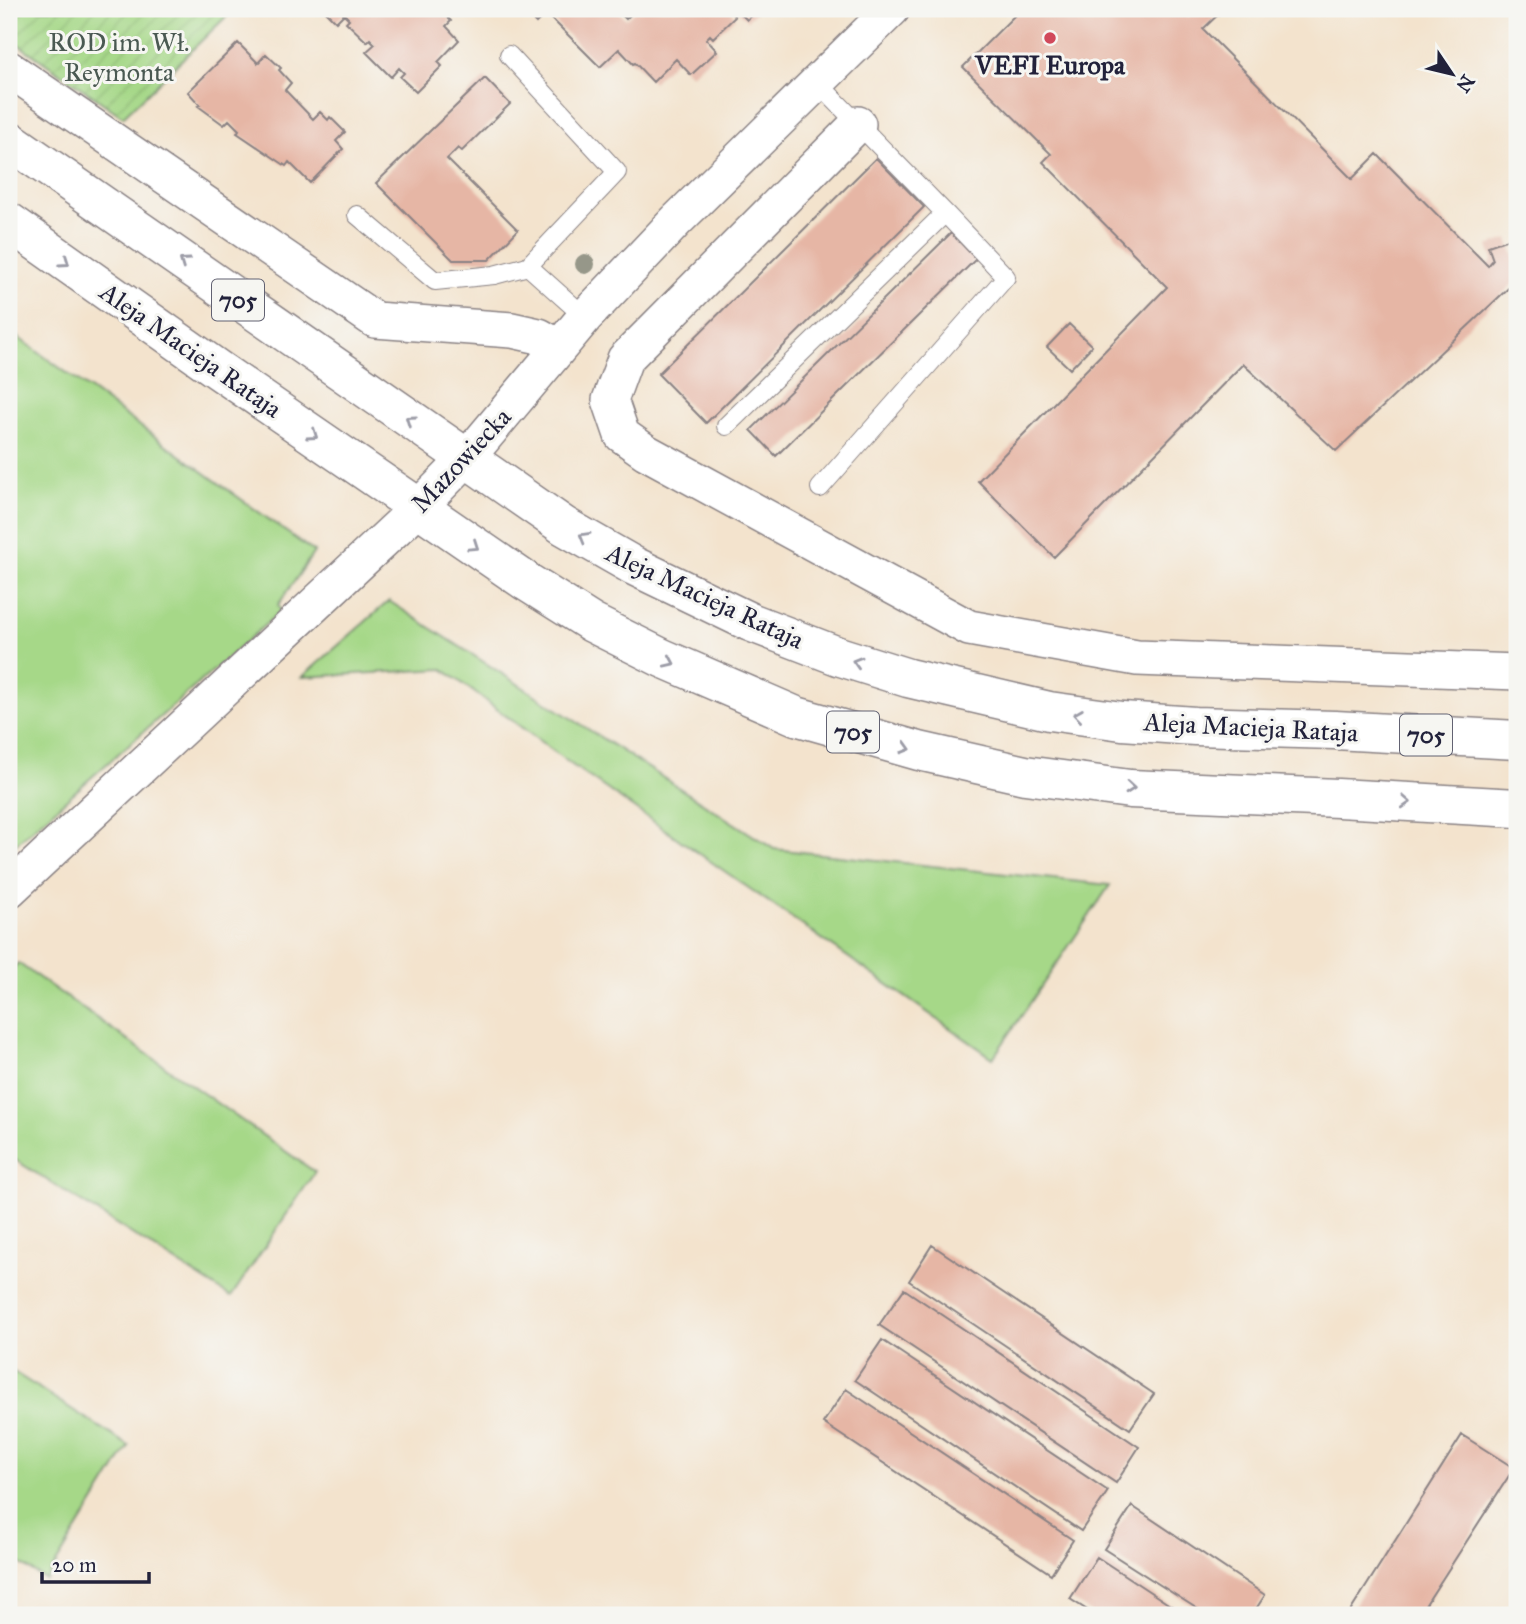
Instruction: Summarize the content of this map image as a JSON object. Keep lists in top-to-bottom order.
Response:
{
  "streets": {
    "main road": ["705", "Aleja Macieja Rataja"],
    "street": ["Mazowiecka"]
  },
  "crossings": [
    ["Aleja Macieja Rataja", "Mazowiecka"]
  ],
  "parks": ["ROD im. Wł. Reymonta"],
  "places": ["VEFI Europa"],
  "scale_bar": "20 m",
  "north": "bottom right"
}
